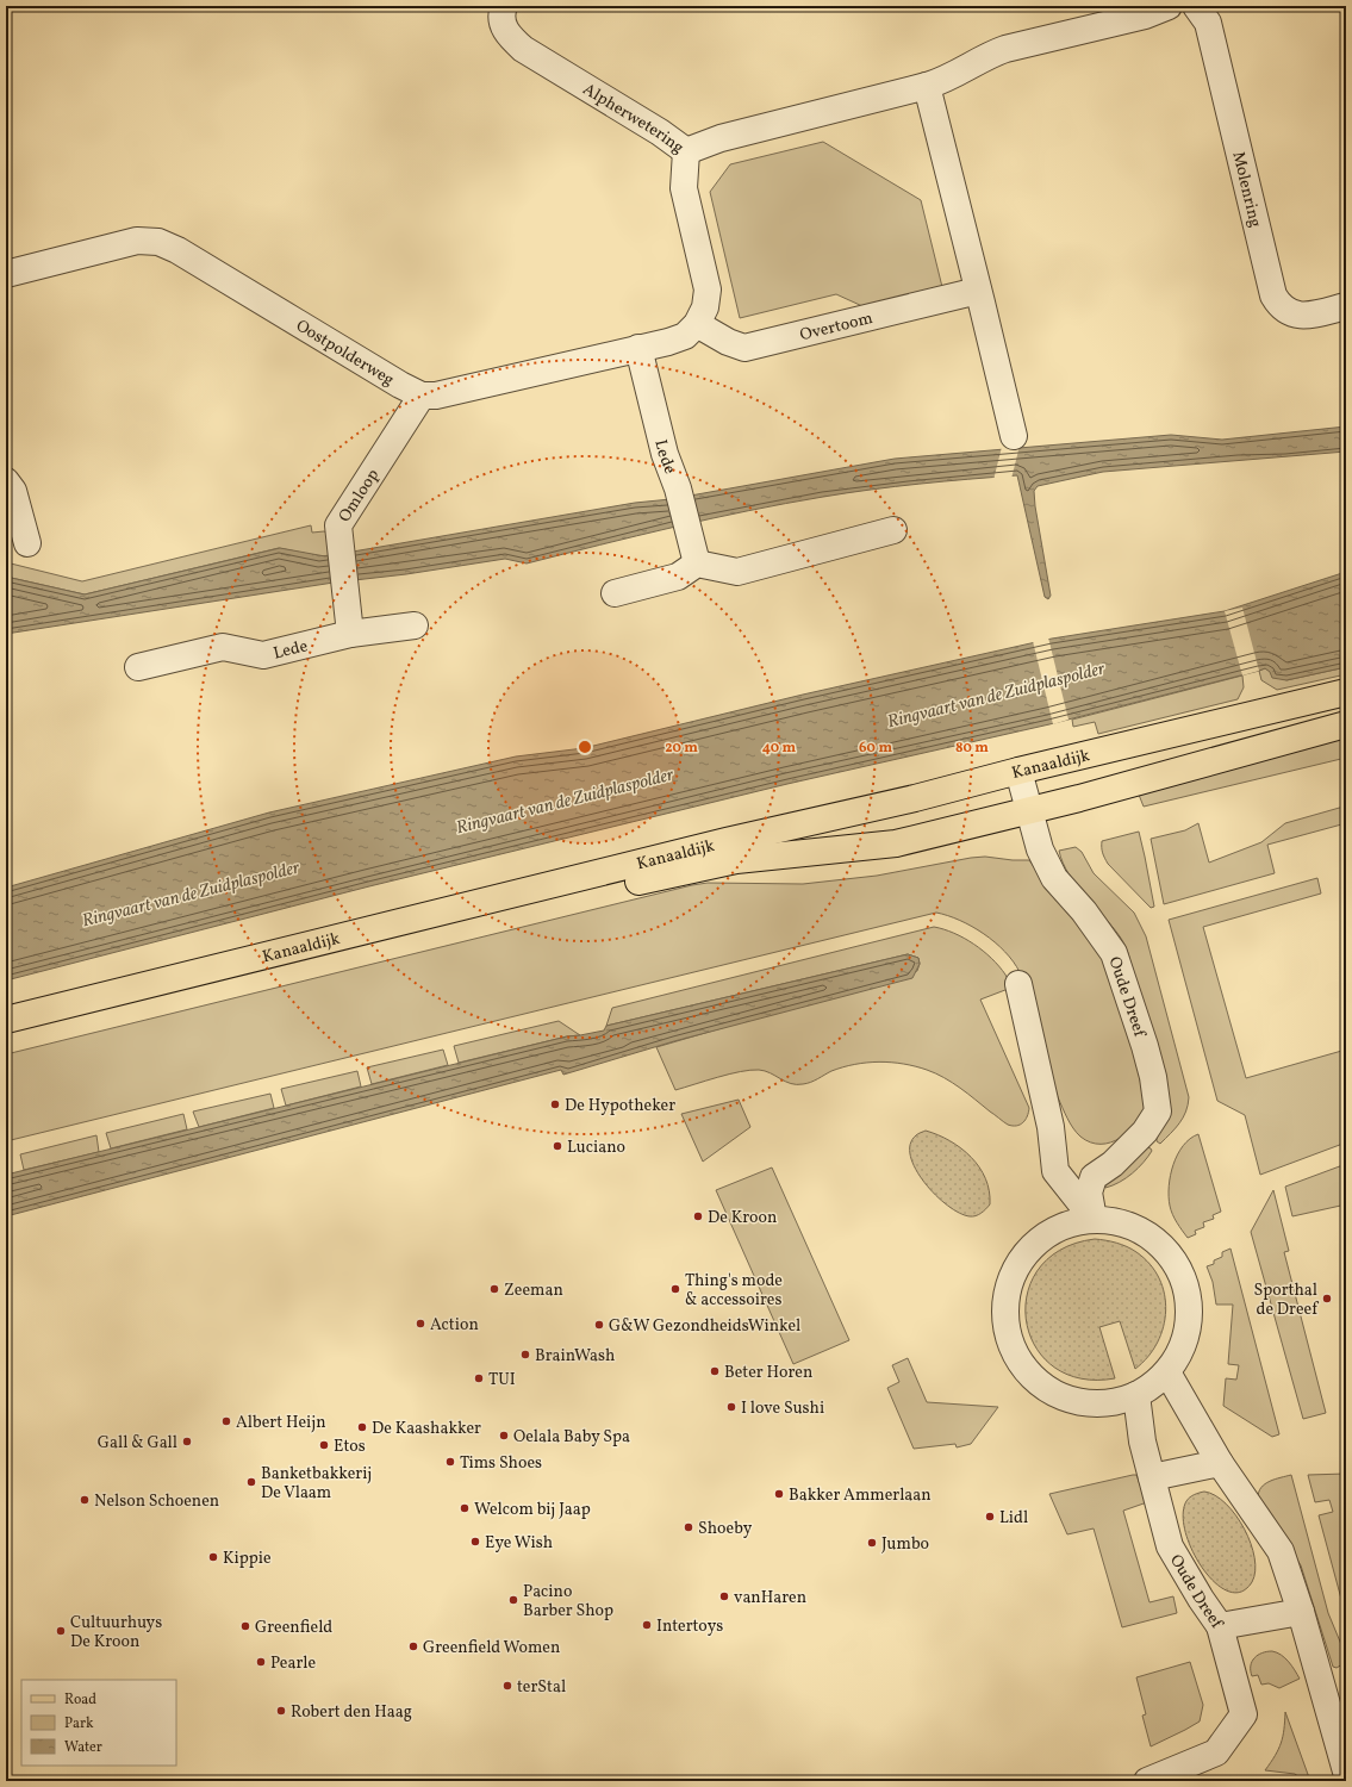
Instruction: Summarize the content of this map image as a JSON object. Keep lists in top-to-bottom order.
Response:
{
  "streets": {
    "main road": ["Kanaaldijk"],
    "street": [
      "Alpherwetering",
      "Molenring",
      "Overtoom",
      "Oostpolderweg",
      "Lede",
      "Omloop",
      "Oude Dreef"
    ]
  },
  "crossings": [
    ["Alpherwetering", "Overtoom"],
    ["Oostpolderweg", "Omloop"],
    ["Lede", "Omloop"],
    ["Kanaaldijk", "Oude Dreef"]
  ],
  "water": ["Ringvaart van de Zuidplaspolder"],
  "places": [
    "De Hypotheker",
    "Luciano",
    "De Kroon",
    "Zeeman",
    "Thing's mode & accessoires",
    "Sporthal de Dreef",
    "Action",
    "G&W GezondheidsWinkel",
    "BrainWash",
    "Beter Horen",
    "TUI",
    "I love Sushi",
    "Albert Heijn",
    "De Kaashakker",
    "Oelala Baby Spa",
    "Gall & Gall",
    "Etos",
    "Tims Shoes",
    "Banketbakkerij De Vlaam",
    "Bakker Ammerlaan",
    "Nelson Schoenen",
    "Welcom bij Jaap",
    "Lidl",
    "Shoeby",
    "Eye Wish",
    "Jumbo",
    "Kippie",
    "vanHaren",
    "Pacino Barber Shop",
    "Intertoys",
    "Greenfield",
    "Cultuurhuys De Kroon",
    "Greenfield Women",
    "Pearle",
    "terStal",
    "Robert den Haag"
  ],
  "legend": ["Road", "Park", "Water"],
  "rings": [
    "20 m",
    "40 m",
    "60 m",
    "80 m"
  ]
}
